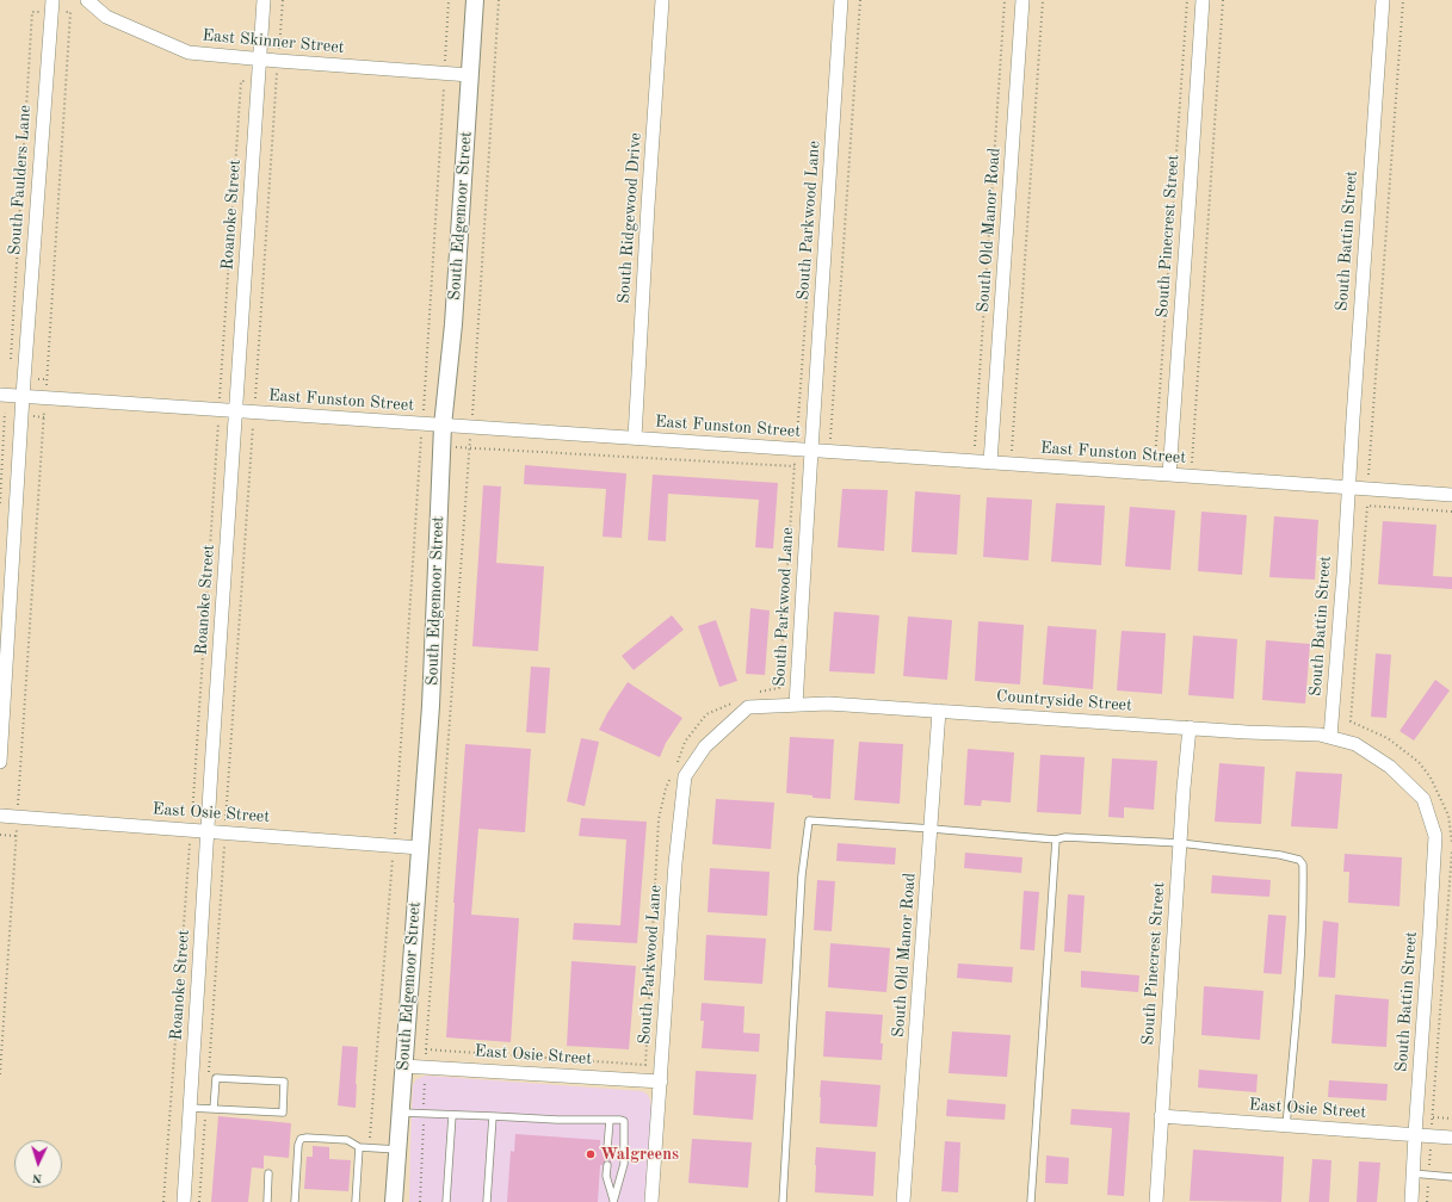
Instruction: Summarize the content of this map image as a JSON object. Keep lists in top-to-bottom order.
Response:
{
  "streets": {
    "street": [
      "East Skinner Street",
      "South Faulders Lane",
      "Roanoke Street",
      "South Edgemoor Street",
      "South Ridgewood Drive",
      "South Parkwood Lane",
      "South Old Manor Road",
      "South Pinecrest Street",
      "South Battin Street",
      "East Funston Street",
      "Countryside Street",
      "East Osie Street"
    ]
  },
  "crossings": [
    ["East Skinner Street", "Roanoke Street"],
    ["East Skinner Street", "South Edgemoor Street"],
    ["South Faulders Lane", "East Funston Street"],
    ["Roanoke Street", "East Funston Street"],
    ["Roanoke Street", "East Osie Street"],
    ["South Edgemoor Street", "East Funston Street"],
    ["South Edgemoor Street", "East Osie Street"],
    ["South Ridgewood Drive", "East Funston Street"],
    ["South Parkwood Lane", "East Funston Street"],
    ["South Parkwood Lane", "Countryside Street"],
    ["South Parkwood Lane", "East Osie Street"],
    ["South Old Manor Road", "East Funston Street"],
    ["South Old Manor Road", "Countryside Street"],
    ["South Pinecrest Street", "East Funston Street"],
    ["South Pinecrest Street", "Countryside Street"],
    ["South Pinecrest Street", "East Osie Street"],
    ["South Battin Street", "East Funston Street"],
    ["South Battin Street", "Countryside Street"],
    ["South Battin Street", "East Osie Street"]
  ],
  "places": ["Walgreens"],
  "north": "bottom"
}
